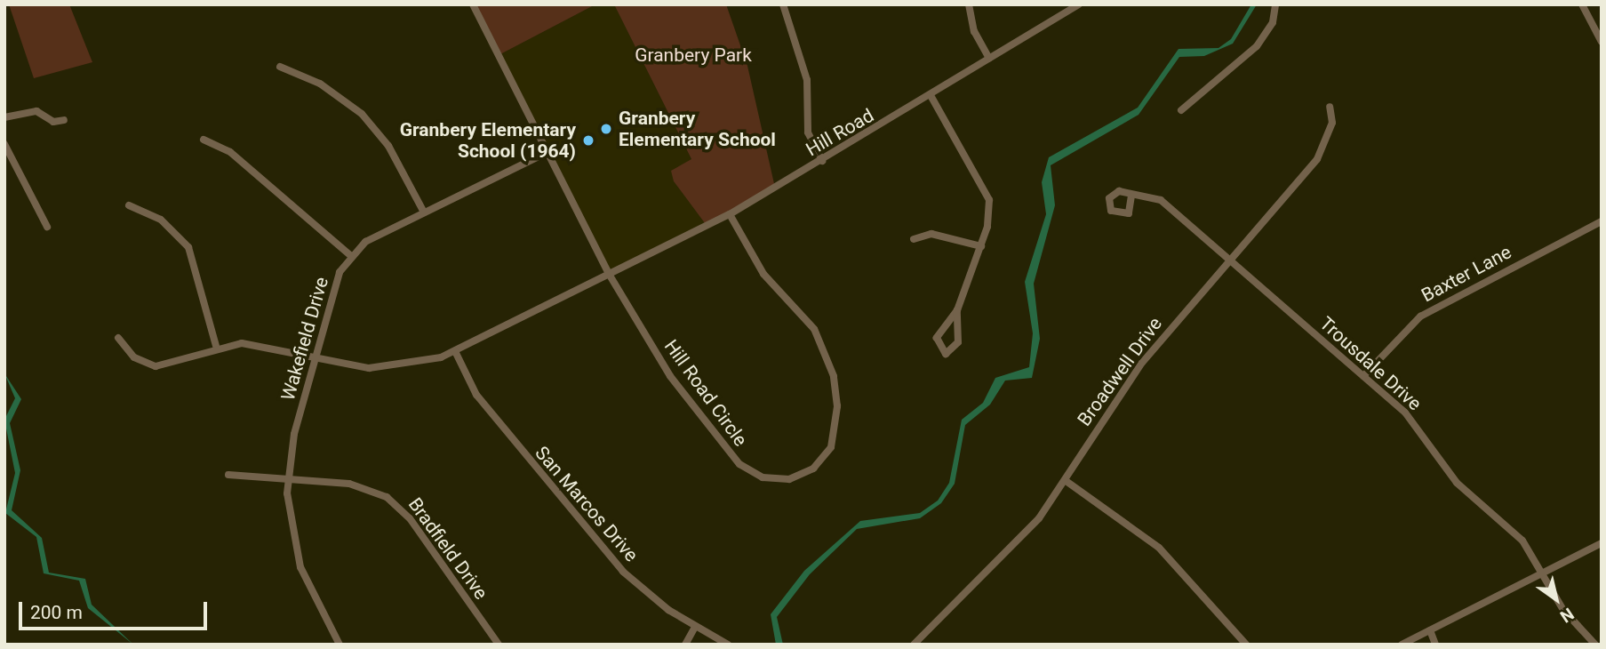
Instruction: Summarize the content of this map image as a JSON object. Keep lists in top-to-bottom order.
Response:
{
  "streets": {
    "street": [
      "Hill Road",
      "Baxter Lane",
      "Wakefield Drive",
      "Trousdale Drive",
      "Broadwell Drive",
      "Hill Road Circle",
      "San Marcos Drive",
      "Bradfield Drive"
    ]
  },
  "crossings": [
    ["Hill Road", "Wakefield Drive"],
    ["Hill Road", "Hill Road Circle"],
    ["Hill Road", "San Marcos Drive"],
    ["Baxter Lane", "Trousdale Drive"],
    ["Wakefield Drive", "Bradfield Drive"],
    ["Trousdale Drive", "Broadwell Drive"]
  ],
  "parks": ["Granbery Park"],
  "places": ["Granbery Elementary School", "Granbery Elementary School (1964)"],
  "scale_bar": "200 m",
  "north": "bottom right"
}
